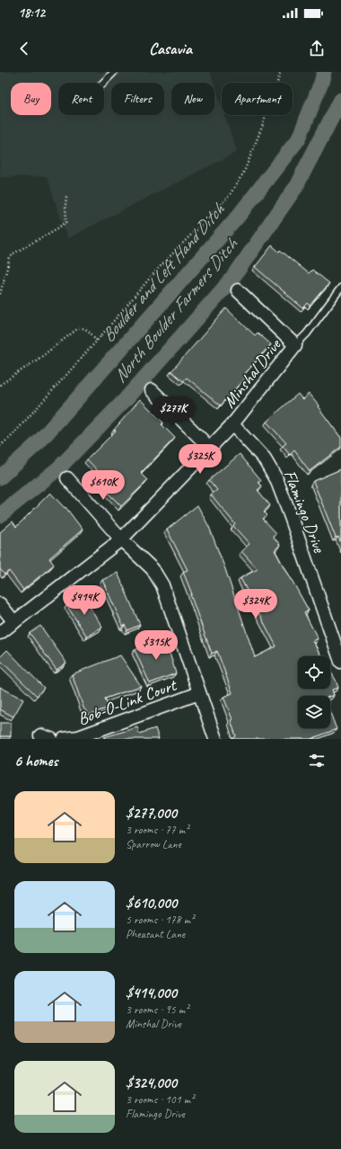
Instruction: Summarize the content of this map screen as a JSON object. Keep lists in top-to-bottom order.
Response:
{
  "streets": {
    "street": ["Minshal Drive", "Flamingo Drive", "Bob-O-Link Court"]
  },
  "crossings": [
    ["Minshal Drive", "Flamingo Drive"]
  ],
  "water": ["Boulder and Left Hand Ditch", "North Boulder Farmers Ditch"],
  "page": {
    "status": "18:12",
    "header": "Casavia",
    "chip": [
      "Buy",
      "Rent",
      "Filters",
      "New",
      "Apartment"
    ],
    "price": [
      "$277K",
      "$325K",
      "$610K",
      "$414K",
      "$324K",
      "$315K"
    ],
    "heading": "6 homes",
    "list": [
      {
        "name": "$277,000",
        "note": "3 rooms · 77 m² · Sparrow Lane"
      },
      {
        "name": "$610,000",
        "note": "5 rooms · 178 m² · Pheasant Lane"
      },
      {
        "name": "$414,000",
        "note": "3 rooms · 95 m² · Minshal Drive"
      },
      {
        "name": "$324,000",
        "note": "3 rooms · 101 m² · Flamingo Drive"
      }
    ]
  }
}
